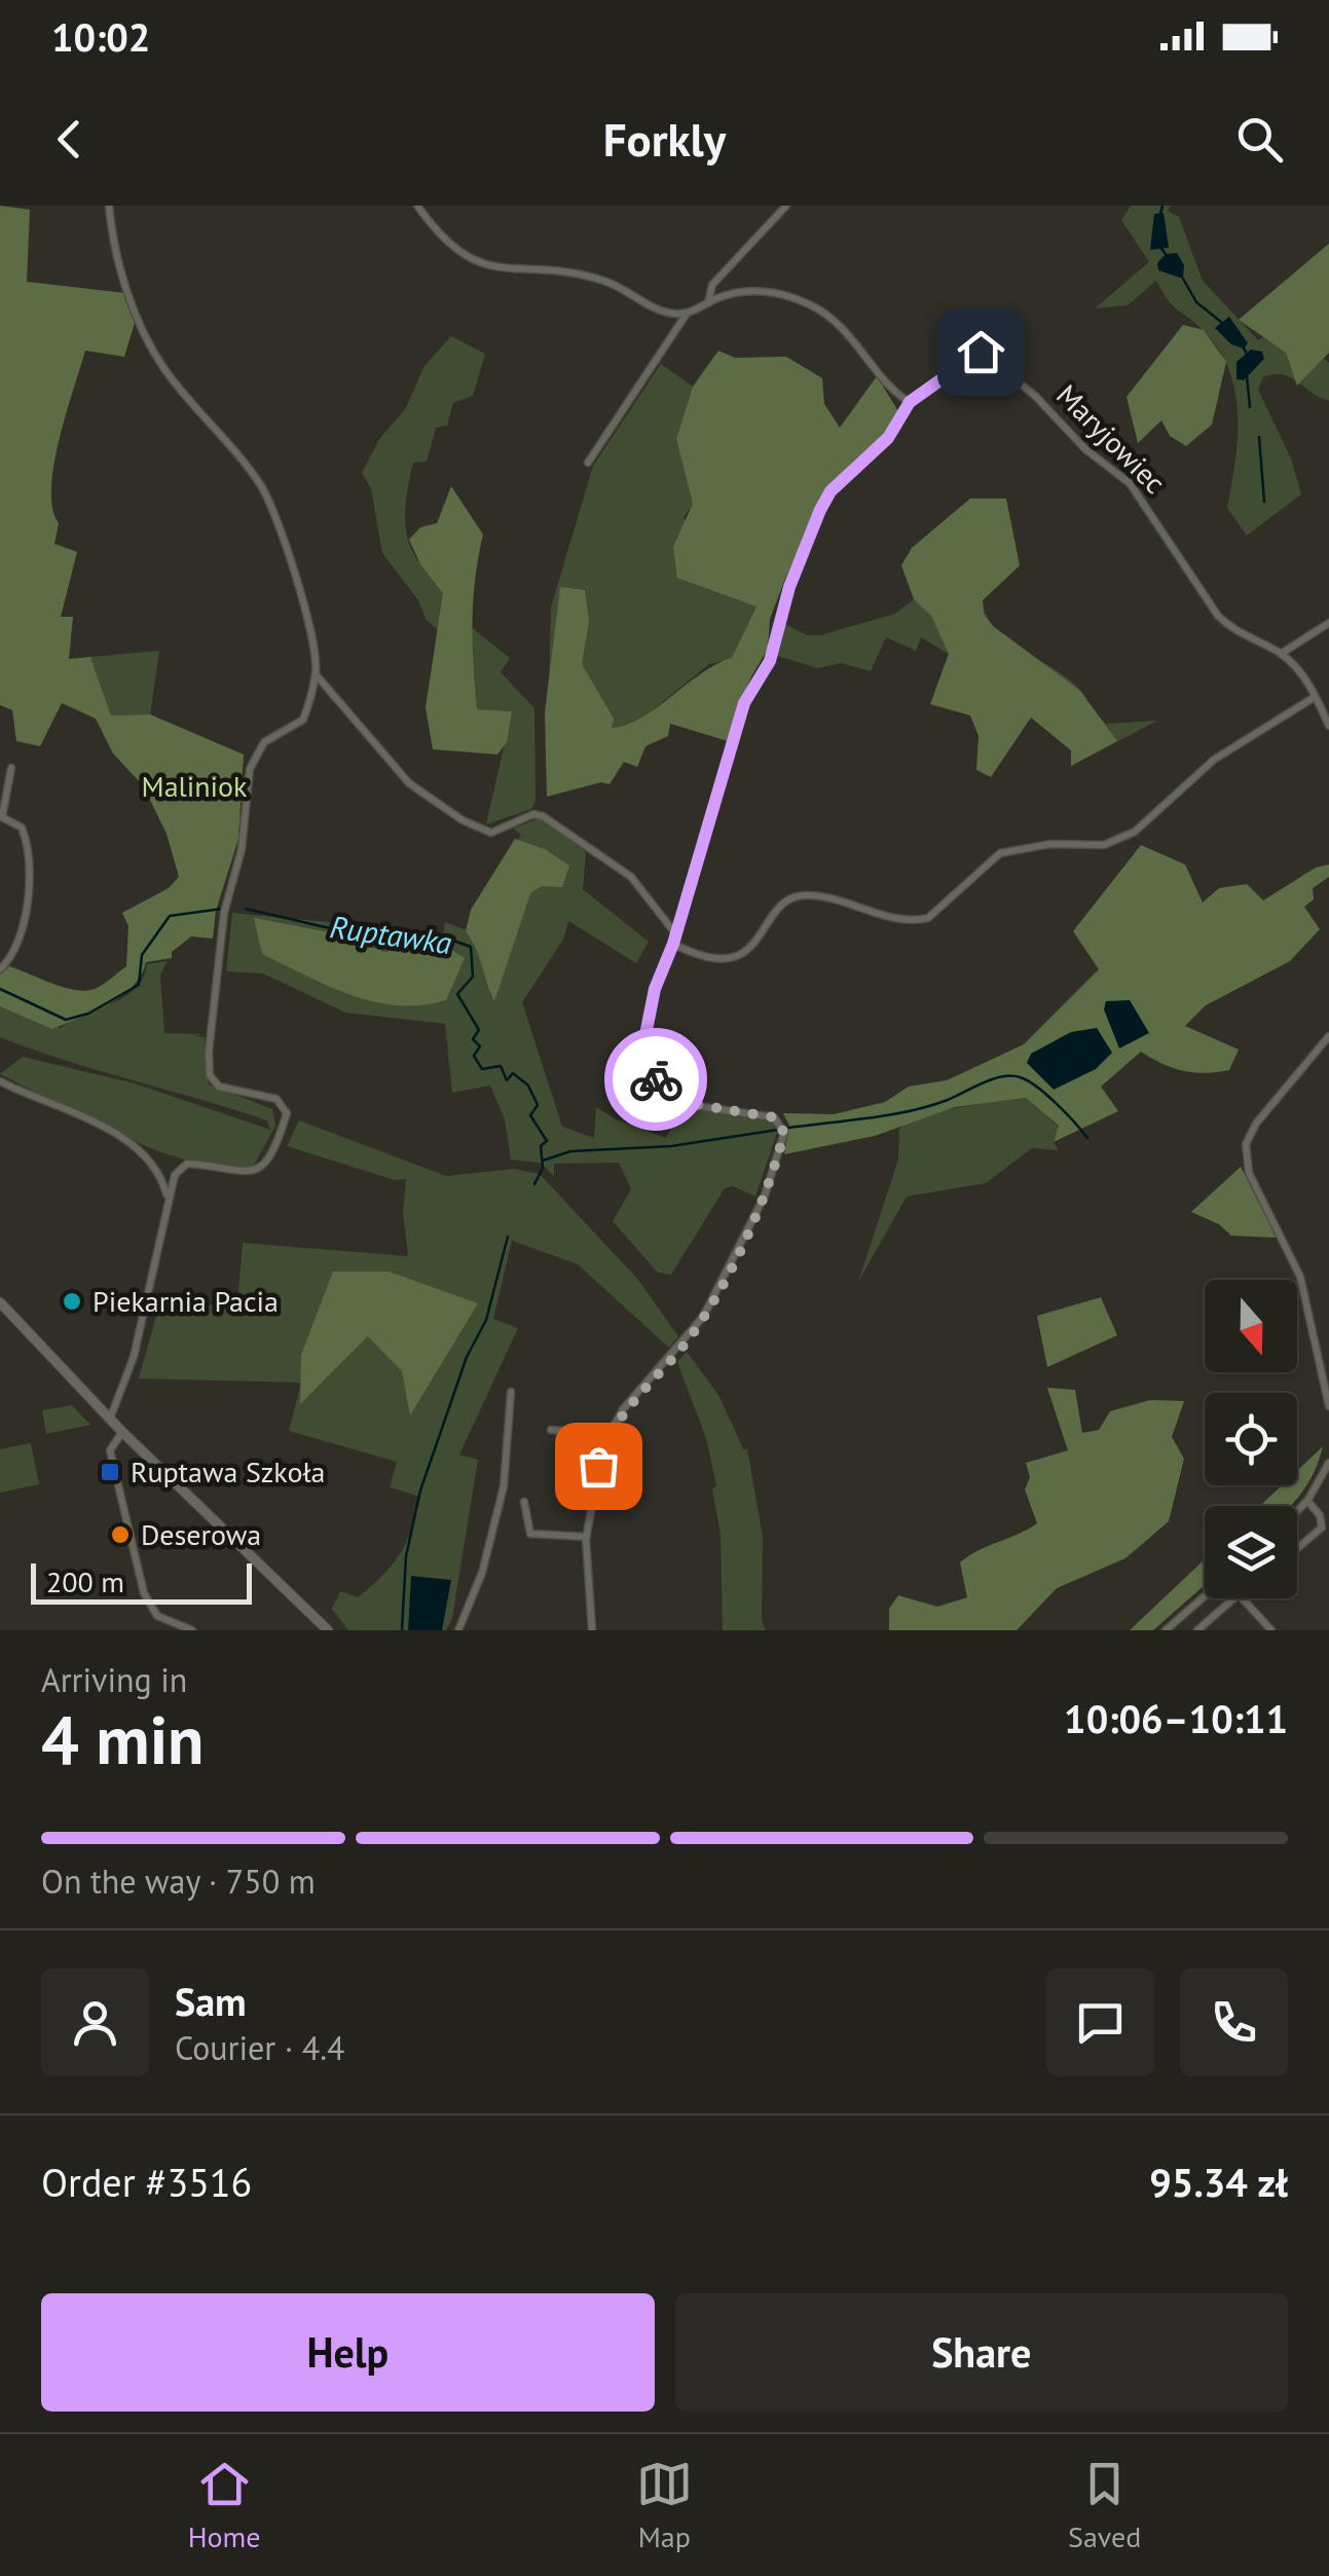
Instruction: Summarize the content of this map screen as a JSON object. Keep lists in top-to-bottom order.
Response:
{
  "streets": {
    "street": ["Maryjowiec"]
  },
  "water": ["Ruptawka"],
  "parks": ["Maliniok"],
  "places": {
    "other": ["Piekarnia Pacia", "Deserowa"],
    "transit": ["Ruptawa Szkoła"]
  },
  "scale_bar": "200 m",
  "north": "bottom",
  "page": {
    "status": "10:02",
    "header": "Forkly",
    "scale": "200 m",
    "heading": ["4 min", "Arriving in", "10:06–10:11"],
    "panel": [
      "Sam",
      "Courier · 4.4",
      "Order #3516",
      "95.34 zł"
    ],
    "bar": "On the way · 750 m",
    "buttons": ["Help", "Share"],
    "tabs": ["Home", "Map", "Saved"]
  }
}
